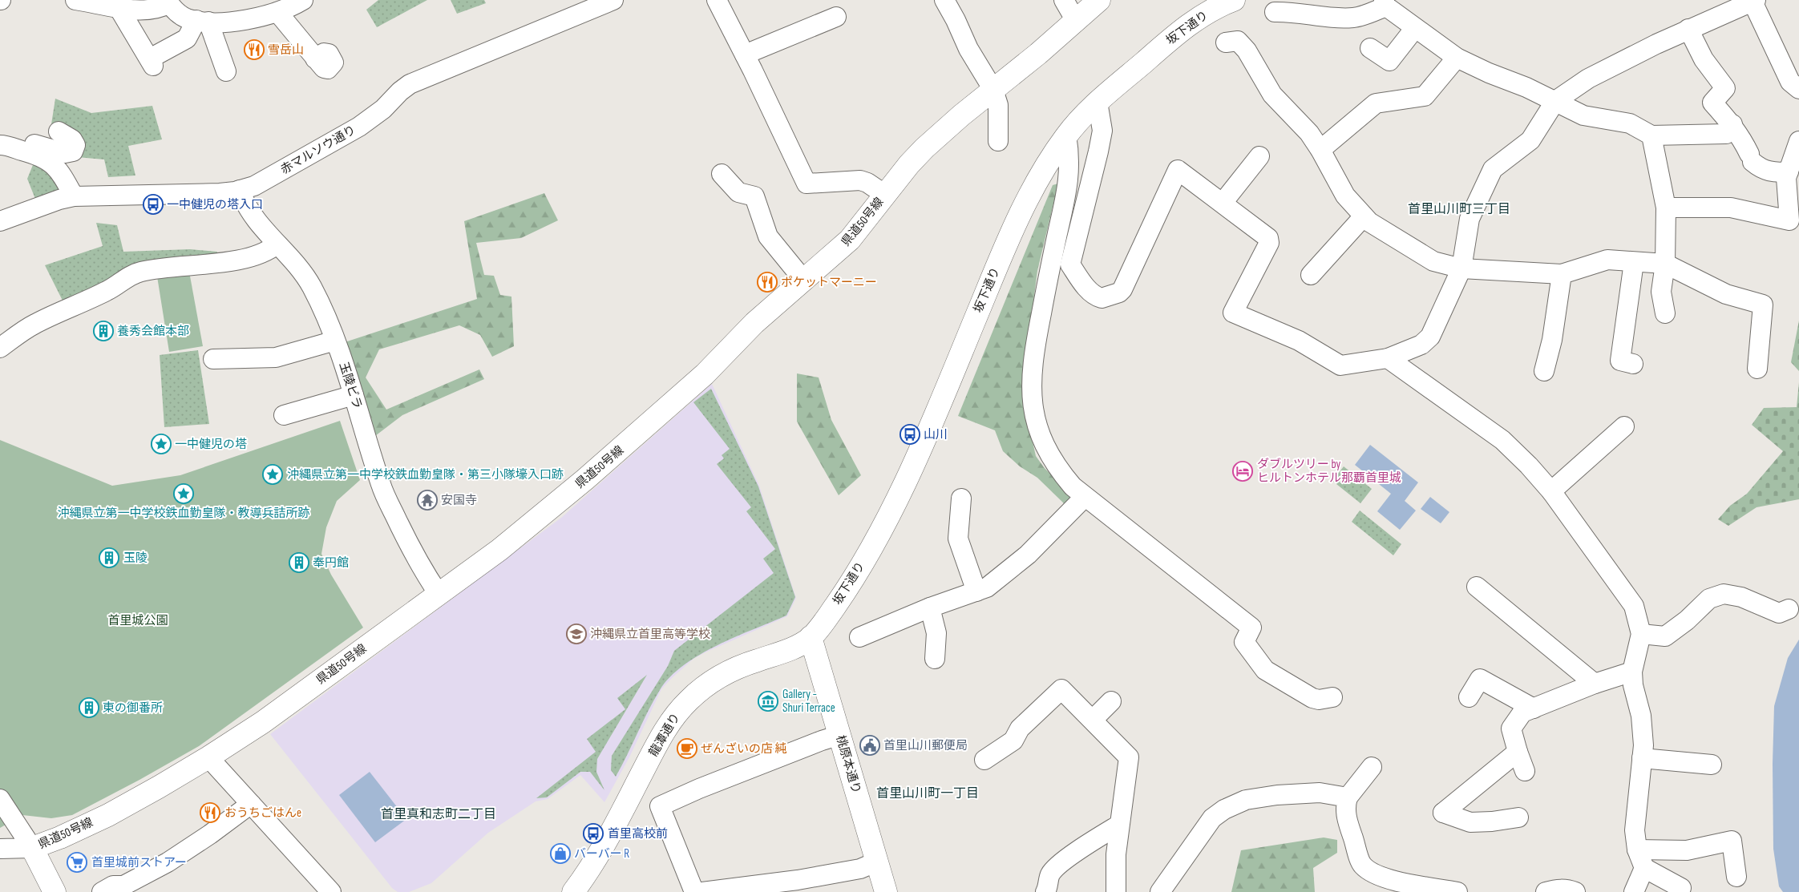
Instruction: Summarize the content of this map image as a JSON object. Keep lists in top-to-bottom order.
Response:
{
  "streets": {
    "main road": [
      "坂下通り",
      "県道50号線",
      "龍潭通り",
      "桃原本通り"
    ],
    "street": ["赤マルソウ通り", "玉陵ビラ"]
  },
  "crossings": [
    ["坂下通り", "龍潭通り"],
    ["坂下通り", "桃原本通り"],
    ["赤マルソウ通り", "玉陵ビラ"],
    ["県道50号線", "玉陵ビラ"],
    ["龍潭通り", "桃原本通り"]
  ],
  "districts": ["首里山川町三丁目", "首里山川町一丁目", "首里真和志町二丁目"],
  "parks": ["首里城公園"],
  "places": {
    "restaurant": ["雪岳山", "ポケットマーニー", "おうちごはんe"],
    "bus stop": ["一中健児の塔入口", "山川", "首里高校前"],
    "building": [
      "養秀会館本部",
      "玉陵",
      "奉円館",
      "東の御番所"
    ],
    "place": ["一中健児の塔", "沖縄県立第一中学校鉄血勤皇隊・第三小隊壕入口跡", "沖縄県立第一中学校鉄血勤皇隊・教導兵詰所跡"],
    "hotel": ["ダブルツリー by ヒルトンホテル那覇首里城"],
    "temple": ["安国寺"],
    "school or university": ["沖縄県立首里高等学校"],
    "museum": ["Gallery - Shuri Terrace"],
    "public building": ["首里山川郵便局"],
    "cafe": ["ぜんざいの店 純"],
    "shop": ["バーバー R"],
    "supermarket": ["首里城前ストアー"]
  }
}
